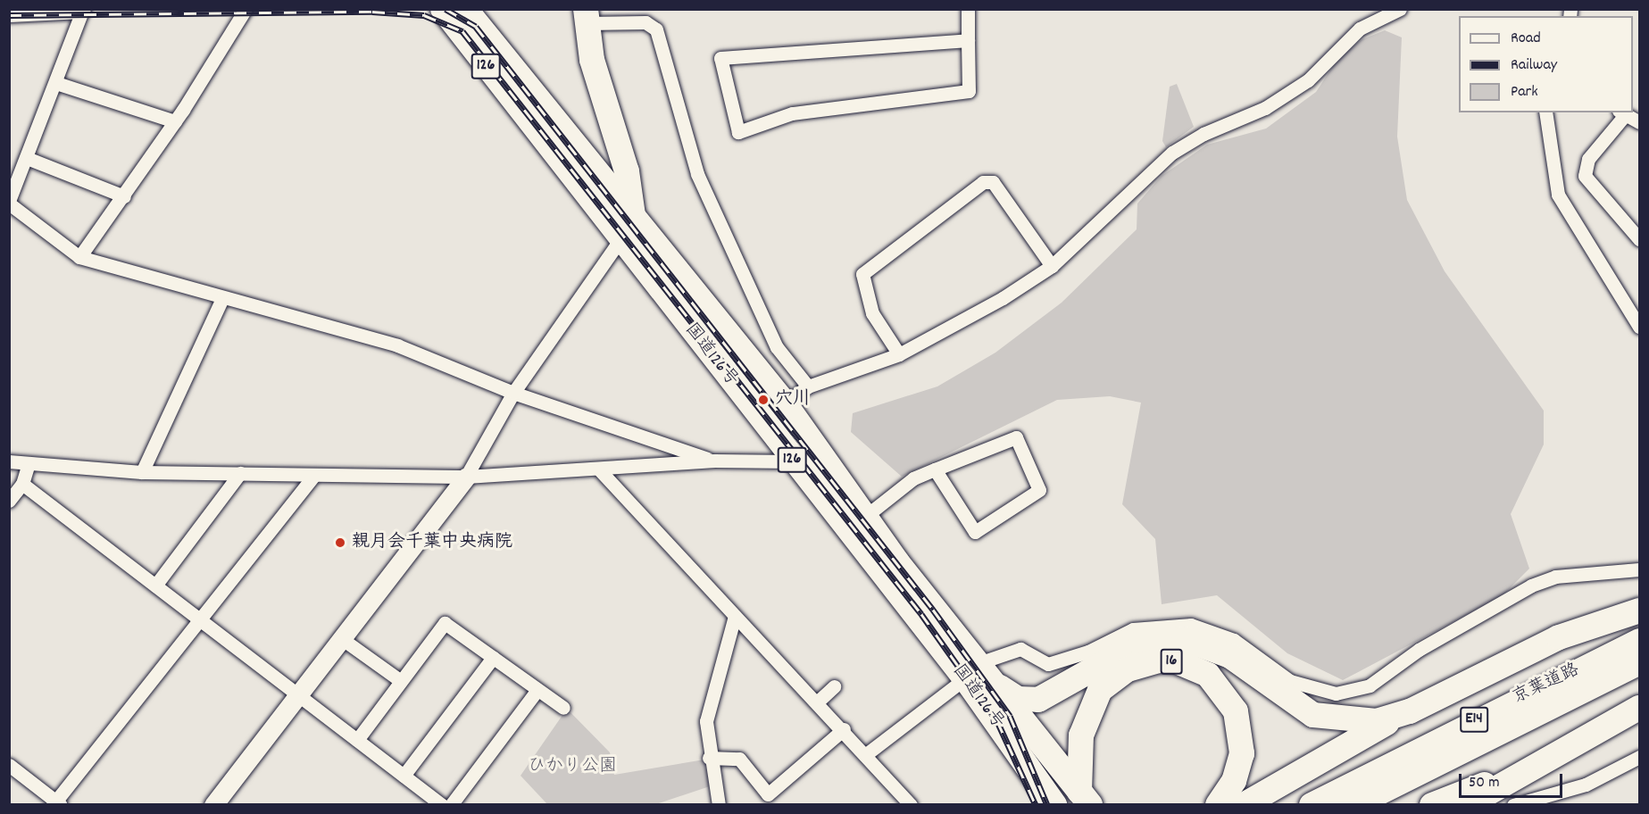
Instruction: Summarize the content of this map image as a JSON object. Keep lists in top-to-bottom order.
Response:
{
  "streets": {
    "highway": [
      "126",
      "国道126号",
      "16",
      "京葉道路",
      "E14"
    ]
  },
  "crossings": [
    ["国道126号", "16"]
  ],
  "parks": ["ひかり公園"],
  "places": ["穴川", "親月会千葉中央病院"],
  "legend": ["Road", "Railway", "Park"],
  "scale_bar": "50 m"
}
